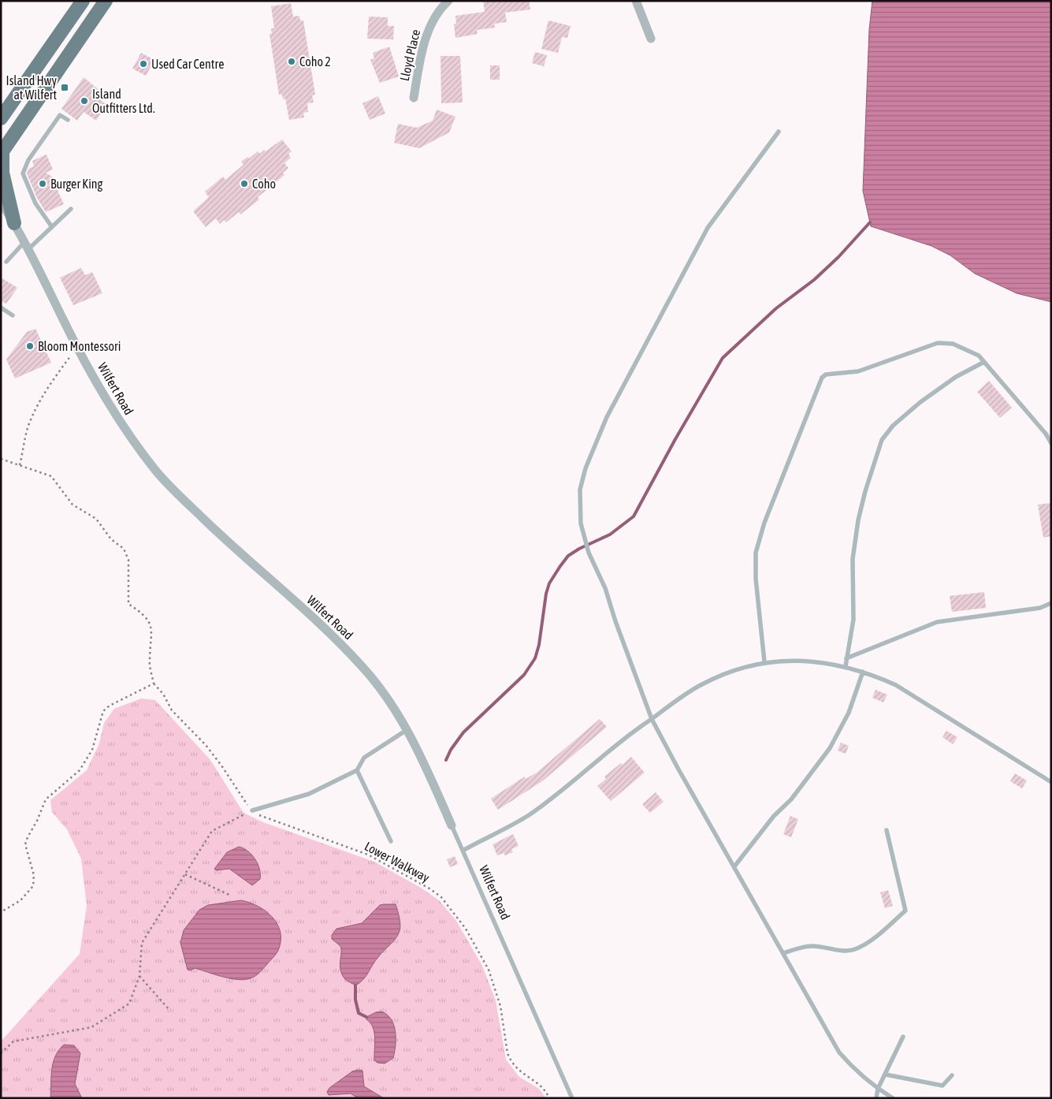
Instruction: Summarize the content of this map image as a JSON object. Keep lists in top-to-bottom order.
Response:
{
  "streets": {
    "street": ["Lloyd Place", "Wilfert Road"],
    "path": ["Lower Walkway"]
  },
  "places": {
    "other": [
      "Coho 2",
      "Used Car Centre",
      "Island Outfitters Ltd.",
      "Burger King",
      "Coho",
      "Bloom Montessori"
    ],
    "transit": ["Island Hwy at Wilfert"]
  }
}
